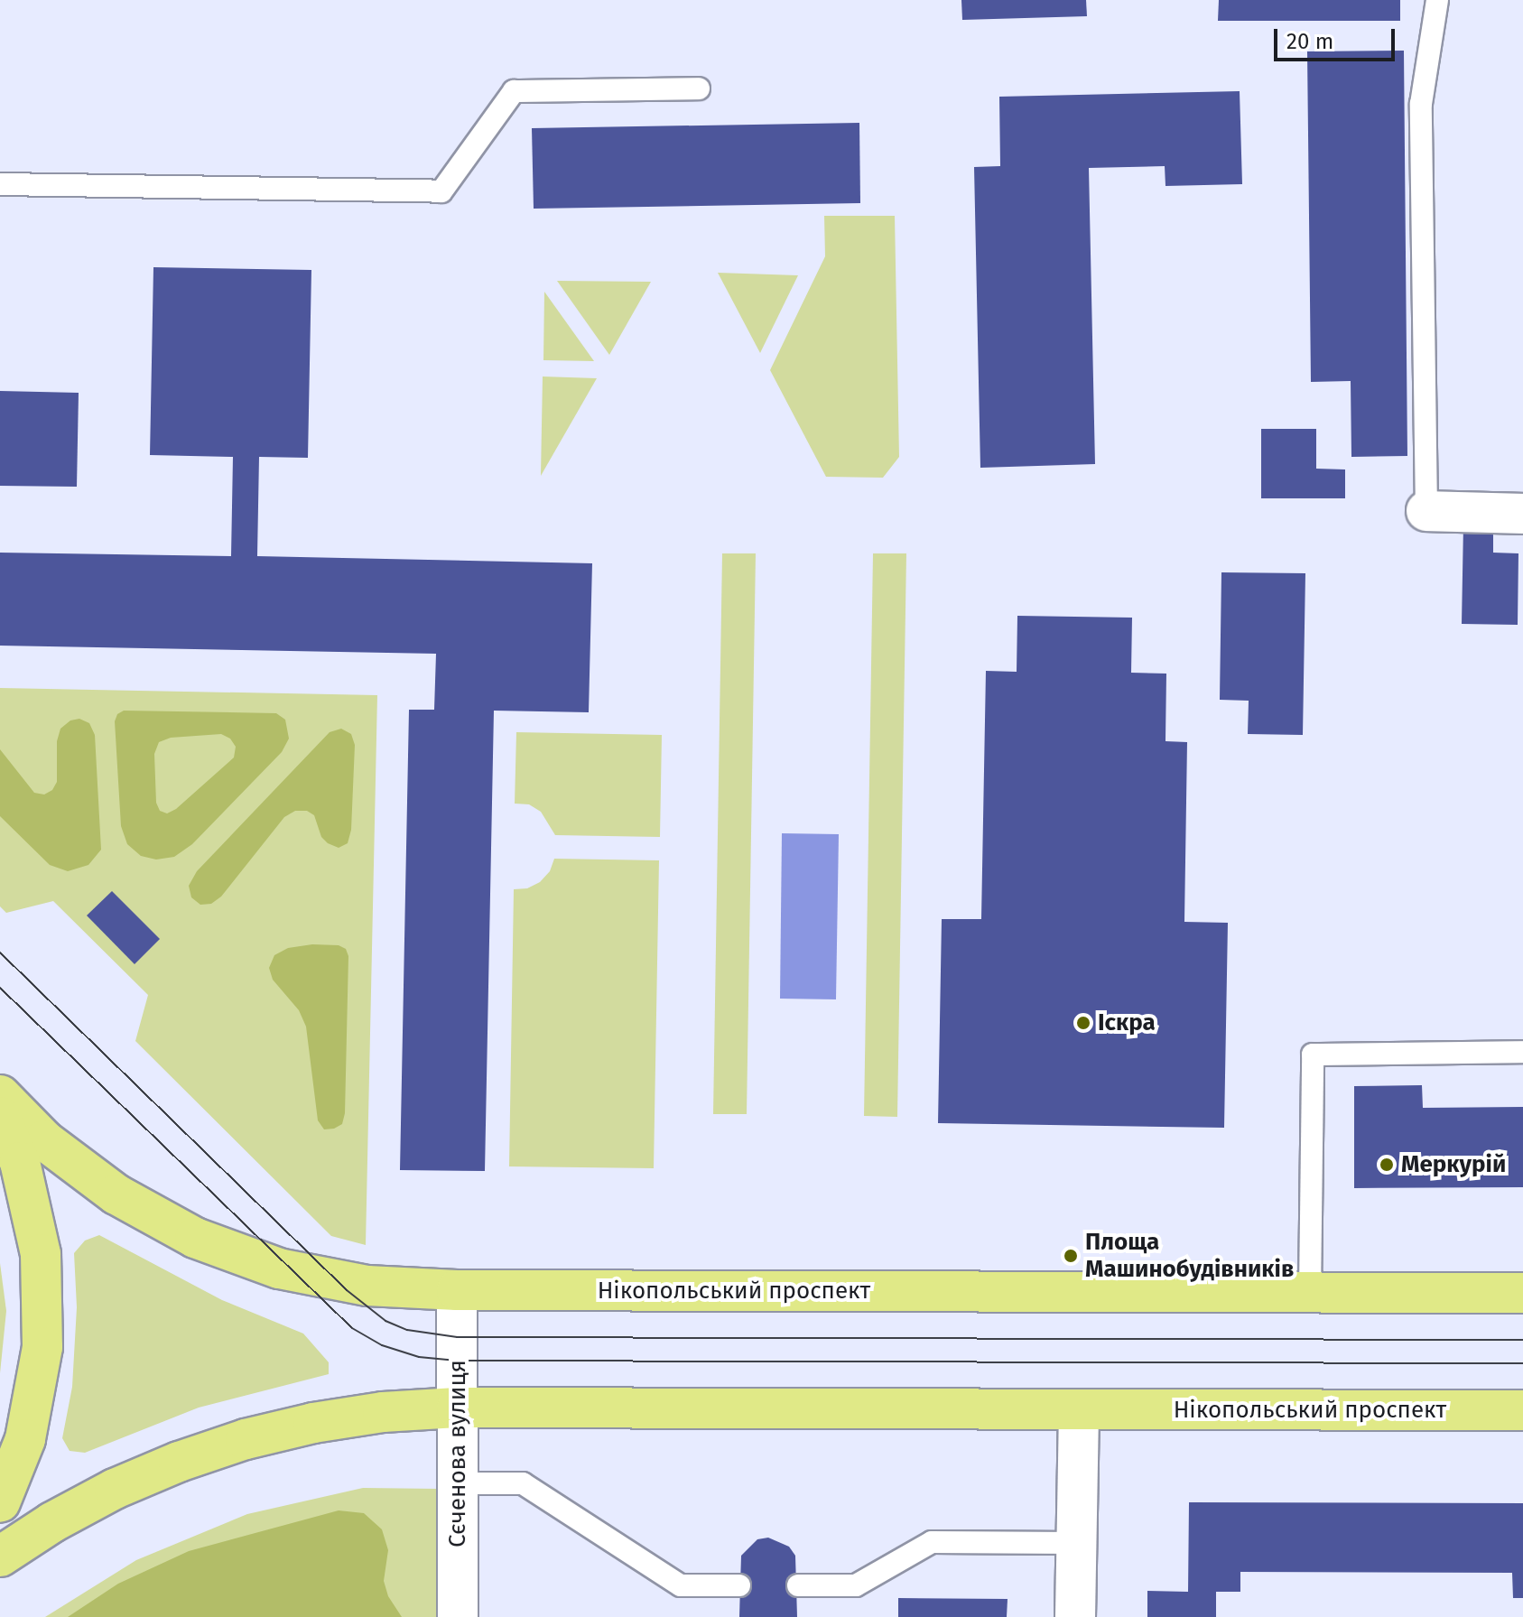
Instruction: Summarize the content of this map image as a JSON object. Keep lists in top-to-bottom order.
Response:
{
  "streets": {
    "main road": ["Нікопольський проспект"],
    "street": ["Сєченова вулиця"]
  },
  "crossings": [
    ["Нікопольський проспект", "Сєченова вулиця"]
  ],
  "places": ["Іскра", "Меркурій", "Площа Машинобудівників"],
  "scale_bar": "20 m"
}
